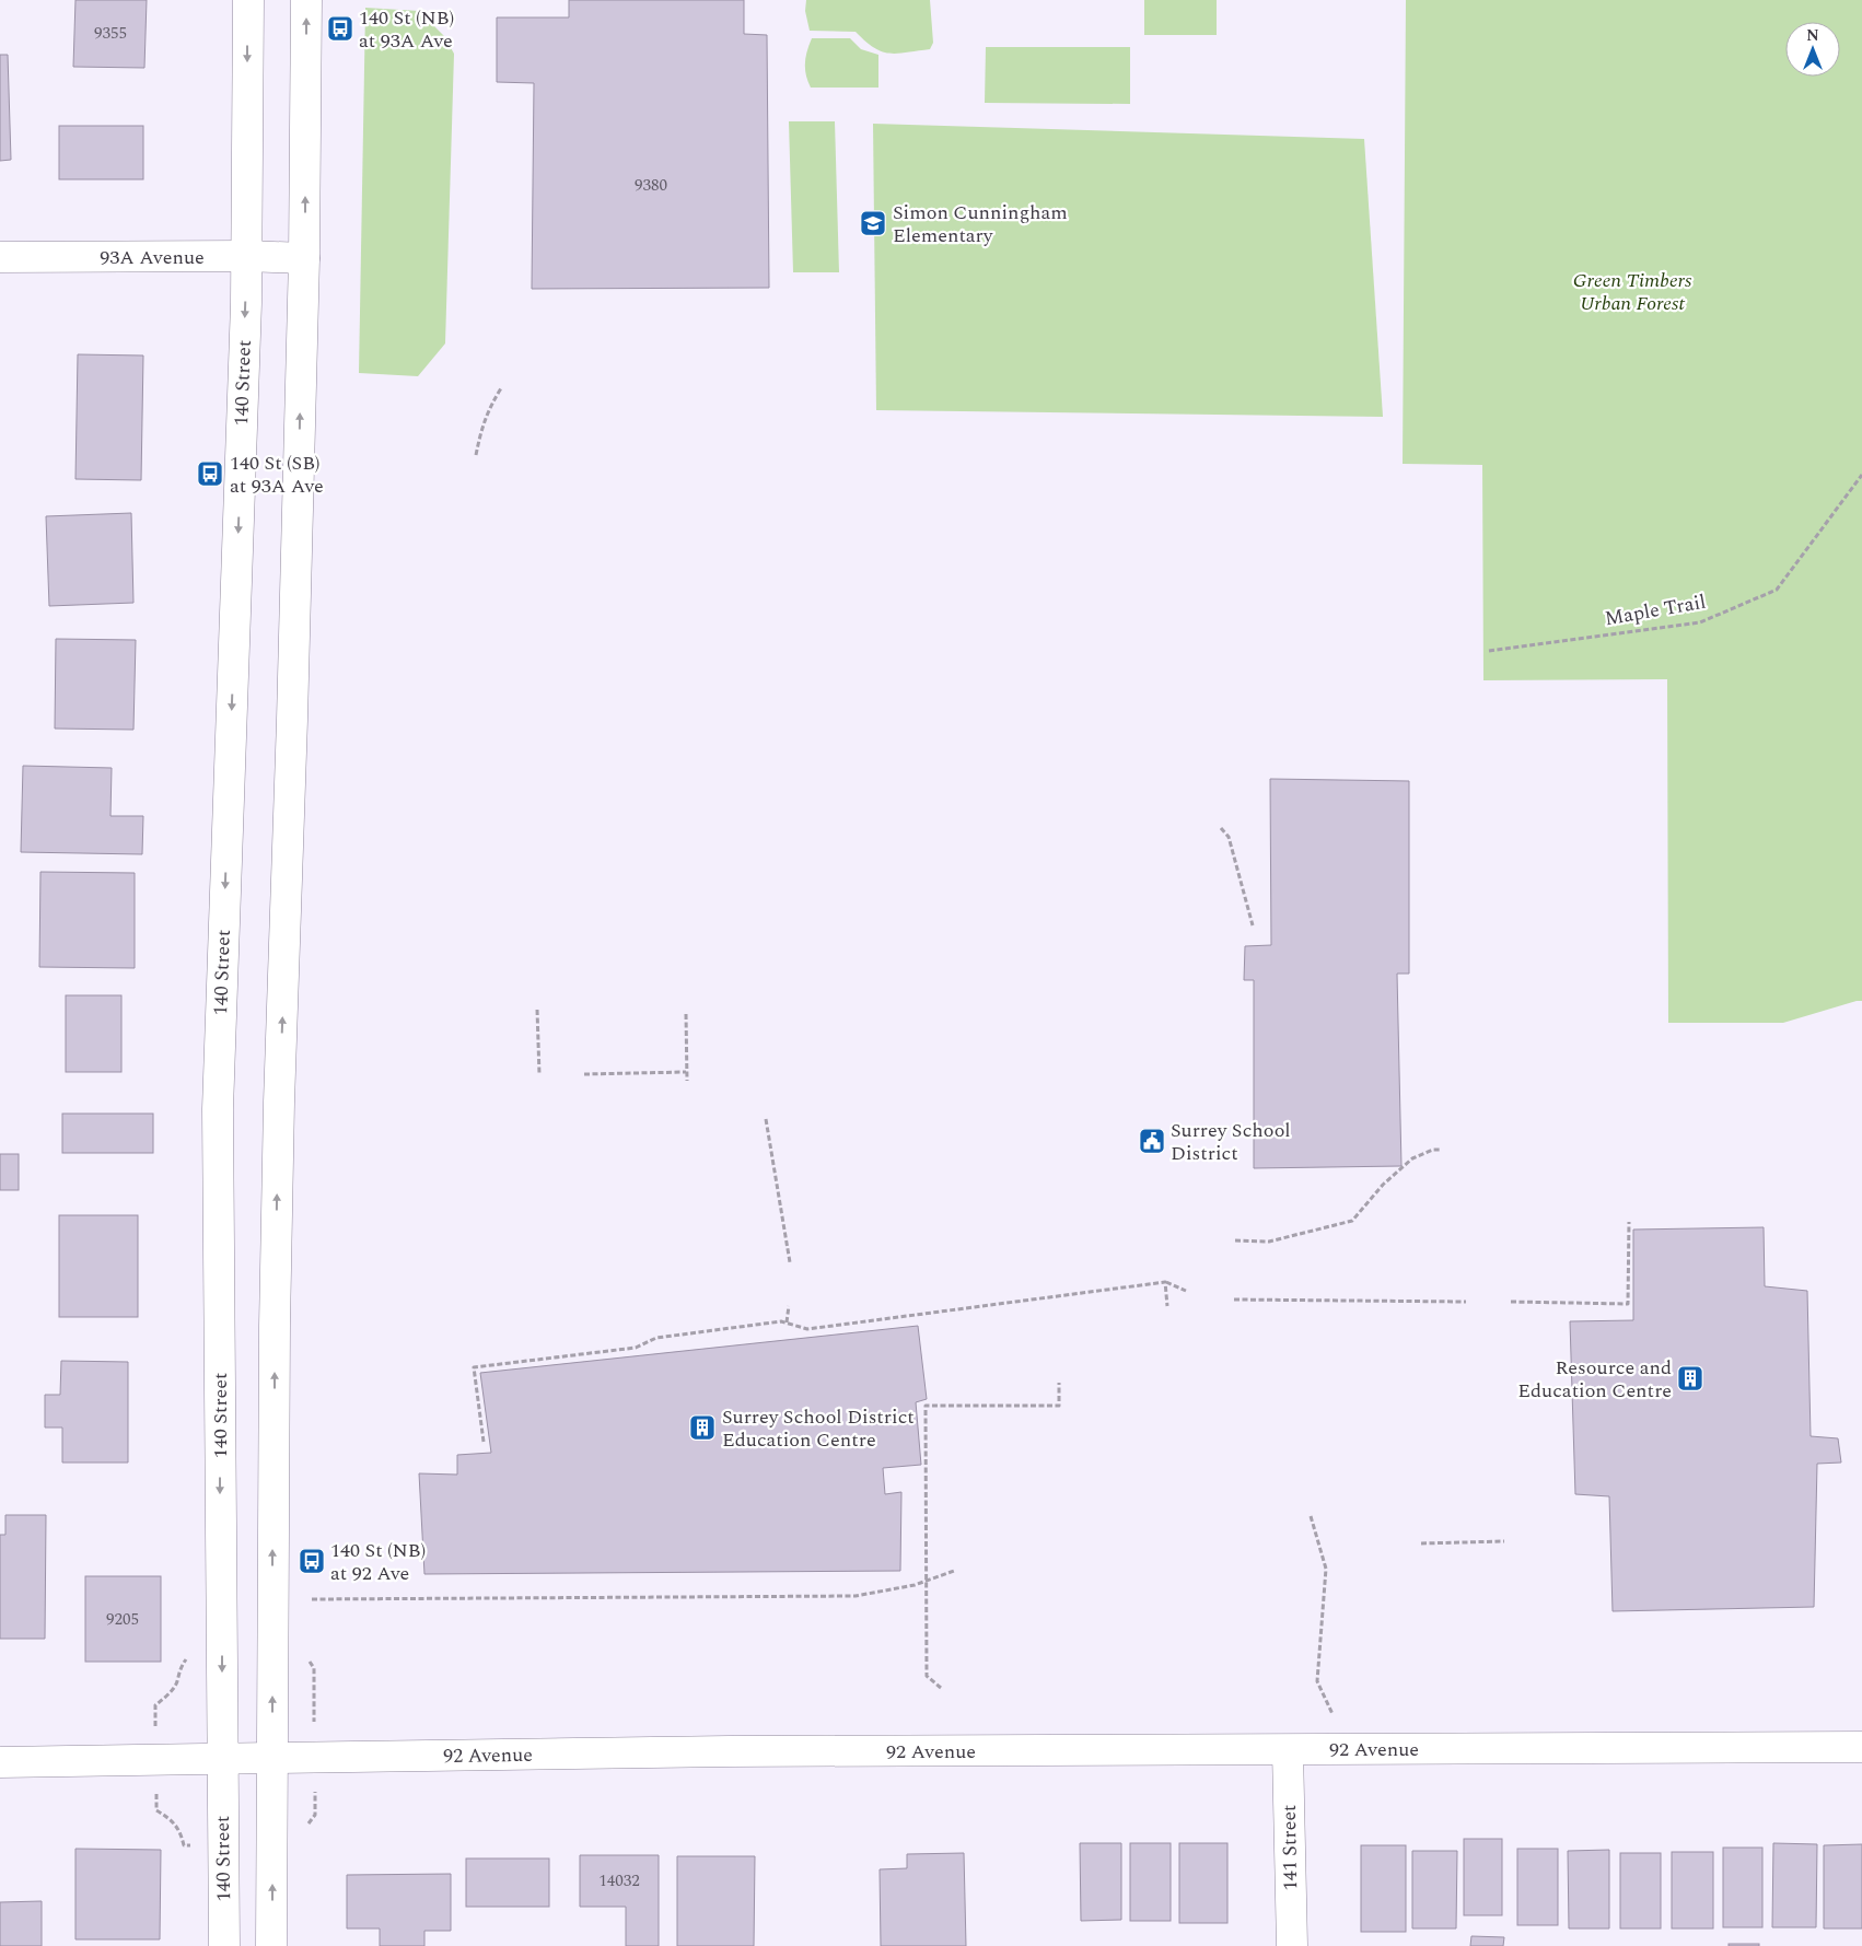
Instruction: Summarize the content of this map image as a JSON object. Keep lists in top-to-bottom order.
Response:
{
  "streets": {
    "main road": [
      "93A Avenue",
      "140 Street",
      "92 Avenue",
      "141 Street"
    ],
    "path": ["Maple Trail"]
  },
  "crossings": [
    ["93A Avenue", "140 Street"],
    ["140 Street", "92 Avenue"],
    ["92 Avenue", "141 Street"]
  ],
  "parks": ["Green Timbers Urban Forest"],
  "places": {
    "bus stop": ["140 St (NB) at 93A Ave", "140 St (SB) at 93A Ave", "140 St (NB) at 92 Ave"],
    "school or university": ["Simon Cunningham Elementary"],
    "public building": ["Surrey School District"],
    "building": ["Resource and Education Centre", "Surrey School District Education Centre"]
  },
  "house_numbers": [
    "9355",
    "9380",
    "9205",
    "14032"
  ],
  "north": "top"
}
